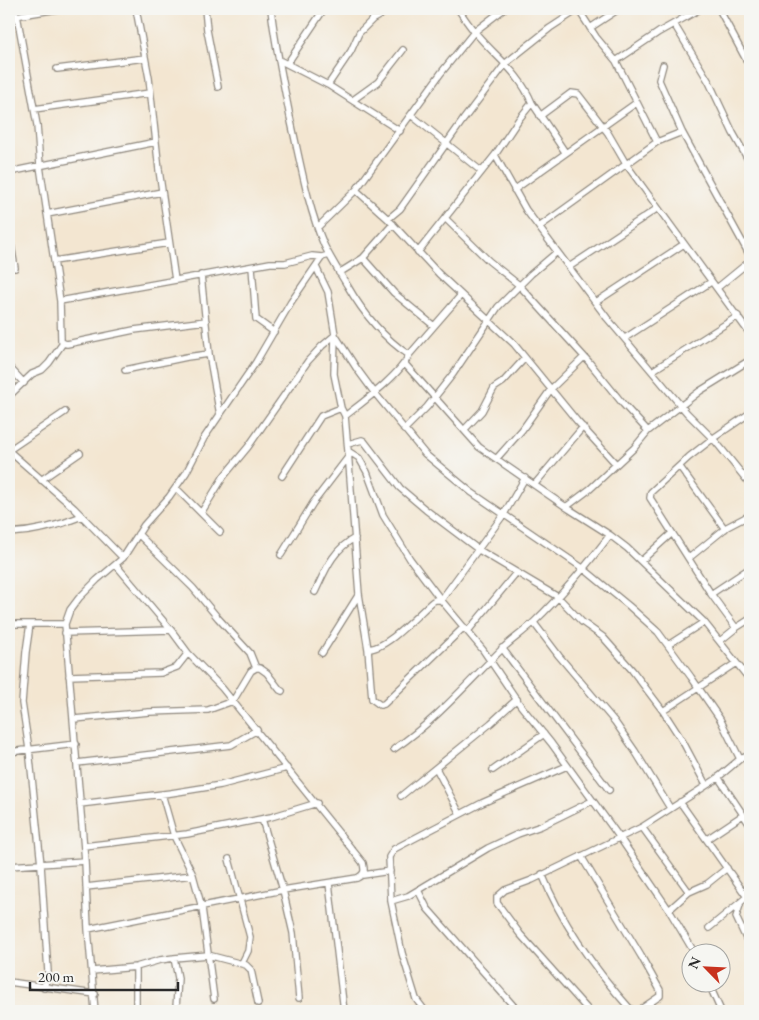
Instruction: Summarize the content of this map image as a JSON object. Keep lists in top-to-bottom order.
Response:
{
  "scale_bar": "200 m",
  "north": "top left"
}
